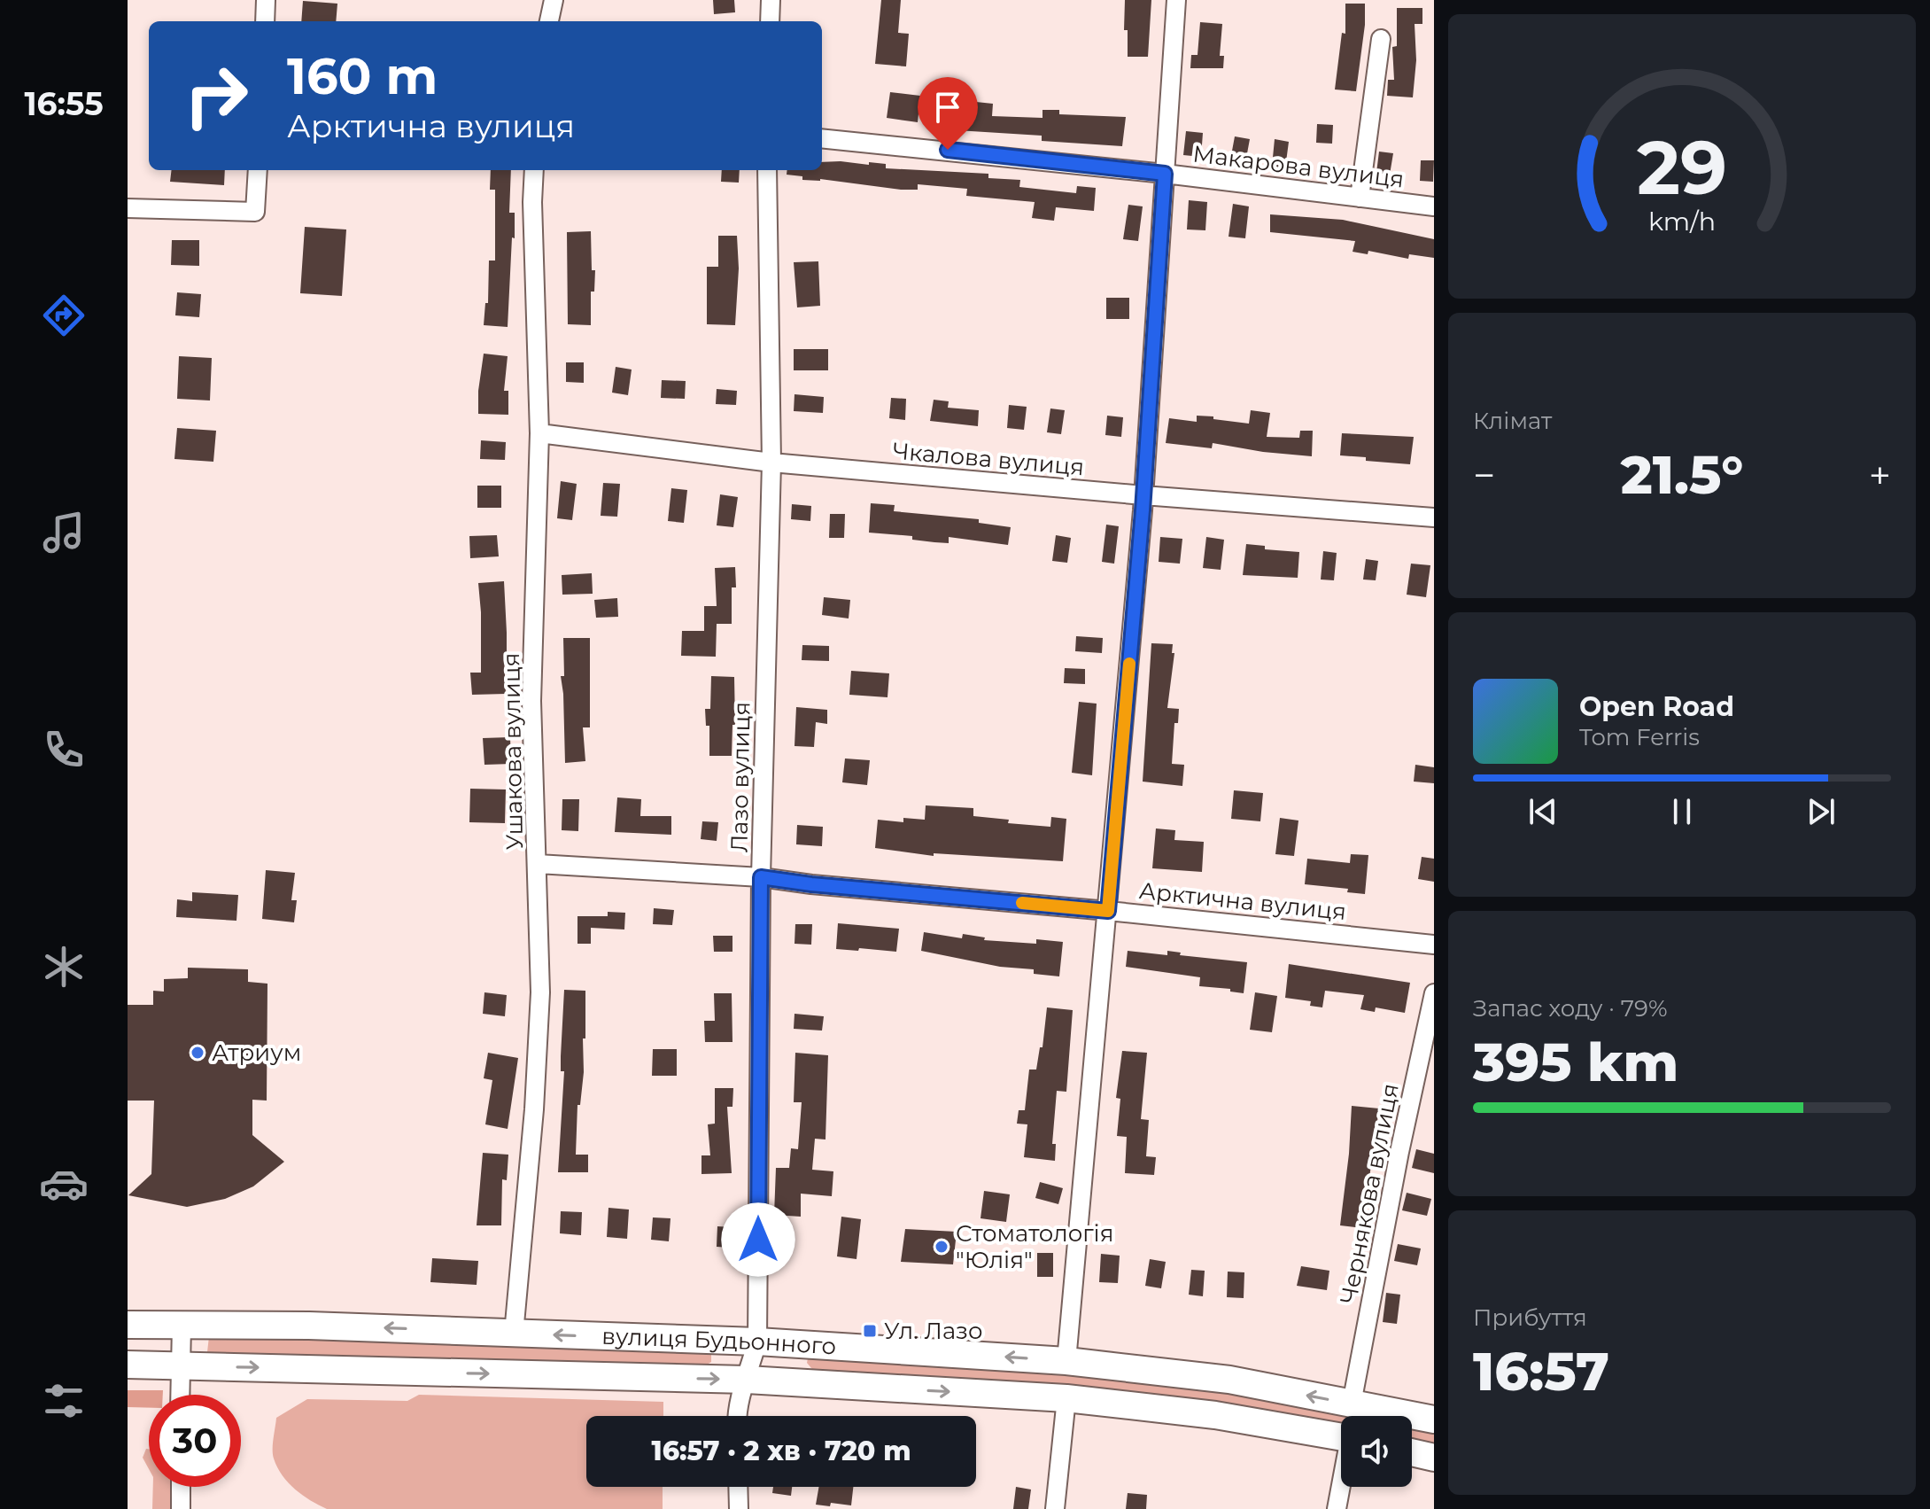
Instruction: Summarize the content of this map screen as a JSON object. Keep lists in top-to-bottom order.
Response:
{
  "streets": {
    "main road": ["вулиця Будьонного"],
    "street": [
      "Макарова вулиця",
      "Чкалова вулиця",
      "Ушакова вулиця",
      "Лазо вулиця",
      "Арктична вулиця",
      "Чернякова вулиця"
    ]
  },
  "crossings": [
    ["Чкалова вулиця", "Ушакова вулиця"],
    ["Чкалова вулиця", "Лазо вулиця"],
    ["Ушакова вулиця", "Арктична вулиця"],
    ["Ушакова вулиця", "вулиця Будьонного"],
    ["Лазо вулиця", "Арктична вулиця"],
    ["Лазо вулиця", "вулиця Будьонного"],
    ["Чернякова вулиця", "вулиця Будьонного"]
  ],
  "places": {
    "other": ["Атриум", "Стоматологія \"Юлія\""],
    "transit": ["Ул. Лазо"]
  },
  "page": {
    "tabs": "16:55",
    "turn": ["160 m", "Арктична вулиця"],
    "tile": [
      "Клімат",
      ["Запас ходу · 79%", "395 km"],
      ["Прибуття", "16:57"]
    ],
    "heat": ["−", "21.5°", "+"],
    "song": ["Open Road", "Tom Ferris"],
    "limit": "30",
    "trip": "16:57 · 2 хв · 720 m",
    "gauge": ["29", "km/h"]
  }
}
